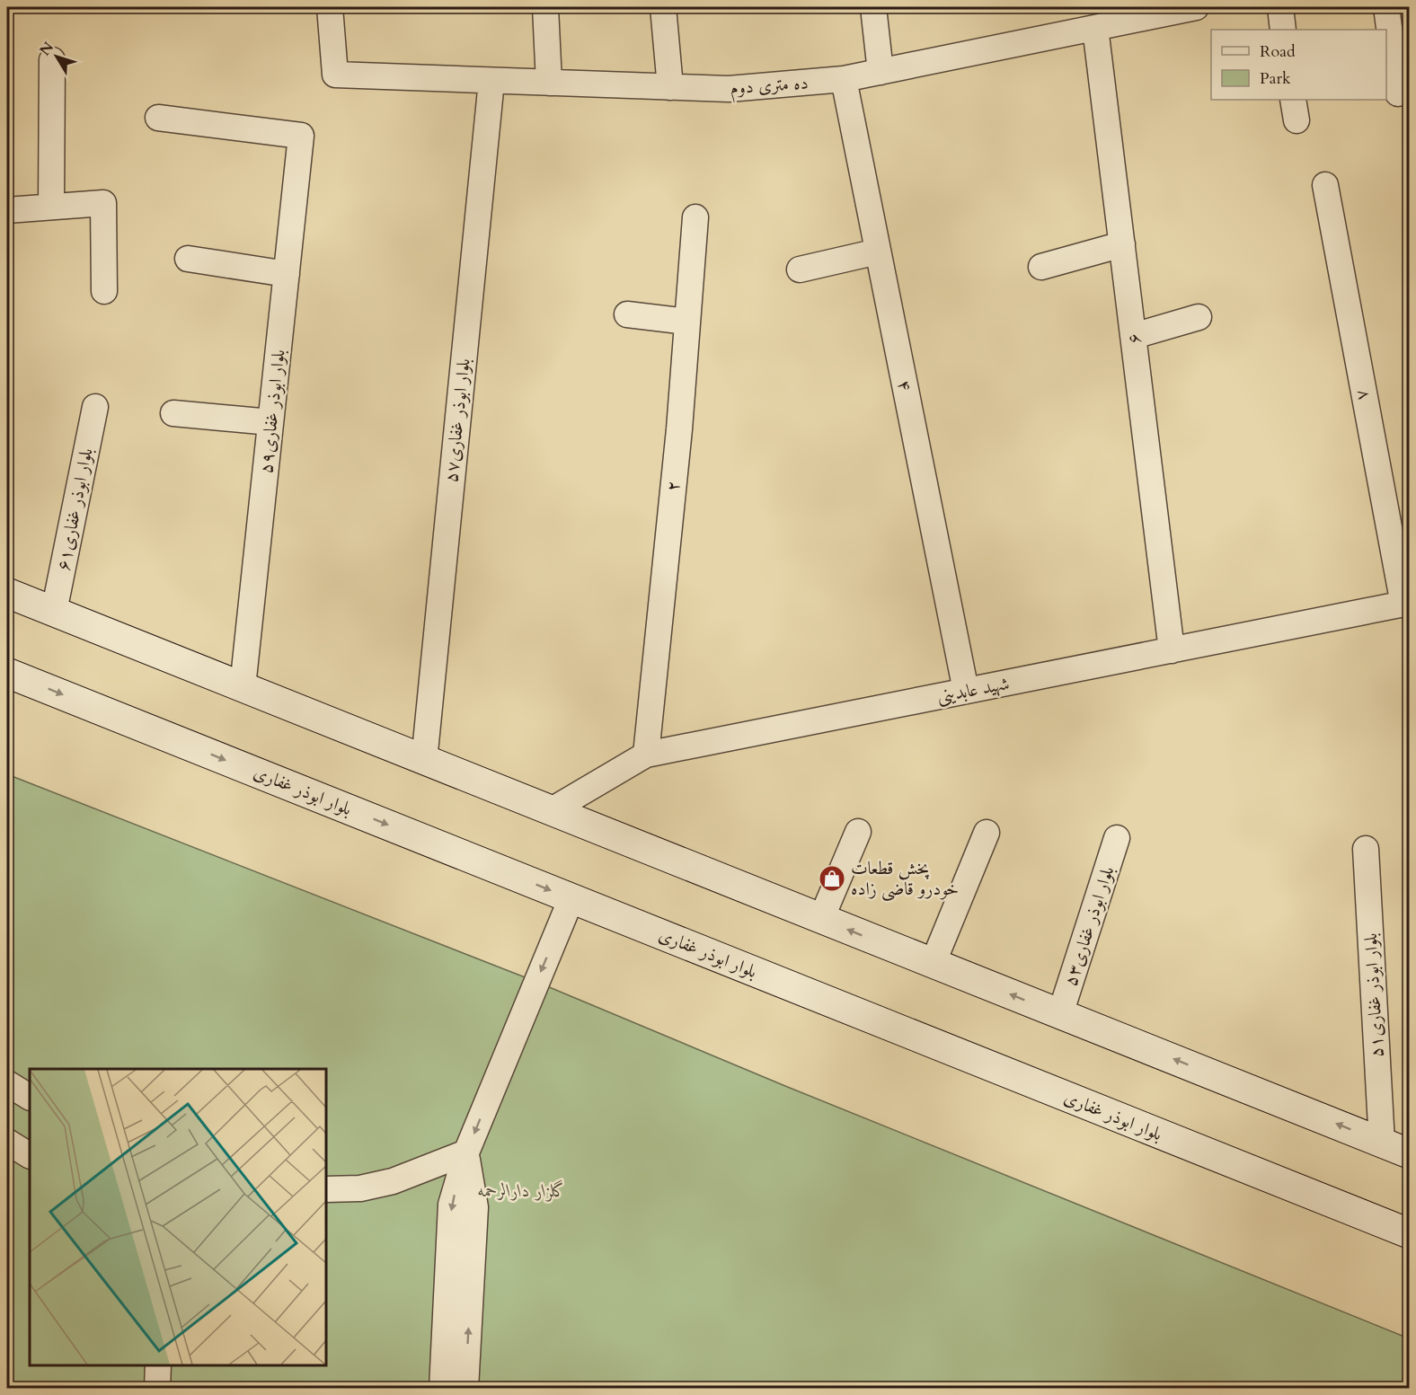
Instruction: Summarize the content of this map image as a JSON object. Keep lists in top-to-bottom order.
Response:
{
  "streets": {
    "main road": ["بلوار ابوذر غفاری"],
    "street": [
      "ده متری دوم",
      "۶",
      "۴",
      "۸",
      "بلوار ابوذر غفاری۵۹",
      "بلوار ابوذر غفاری۵۷",
      "۲",
      "بلوار ابوذر غفاری۶۱",
      "شهید عابدینی",
      "بلوار ابوذر غفاری۵۳",
      "بلوار ابوذر غفاری۵۱"
    ]
  },
  "crossings": [
    ["ده متری دوم", "۶"],
    ["ده متری دوم", "۴"],
    ["ده متری دوم", "بلوار ابوذر غفاری۵۷"],
    ["۶", "شهید عابدینی"],
    ["۴", "شهید عابدینی"],
    ["۸", "شهید عابدینی"],
    ["۲", "شهید عابدینی"]
  ],
  "parks": ["گلزار دارالرحمه"],
  "places": {
    "shop": ["پخش قطعات خودرو قاضی زاده"]
  },
  "legend": ["Road", "Park"],
  "north": "top left"
}
